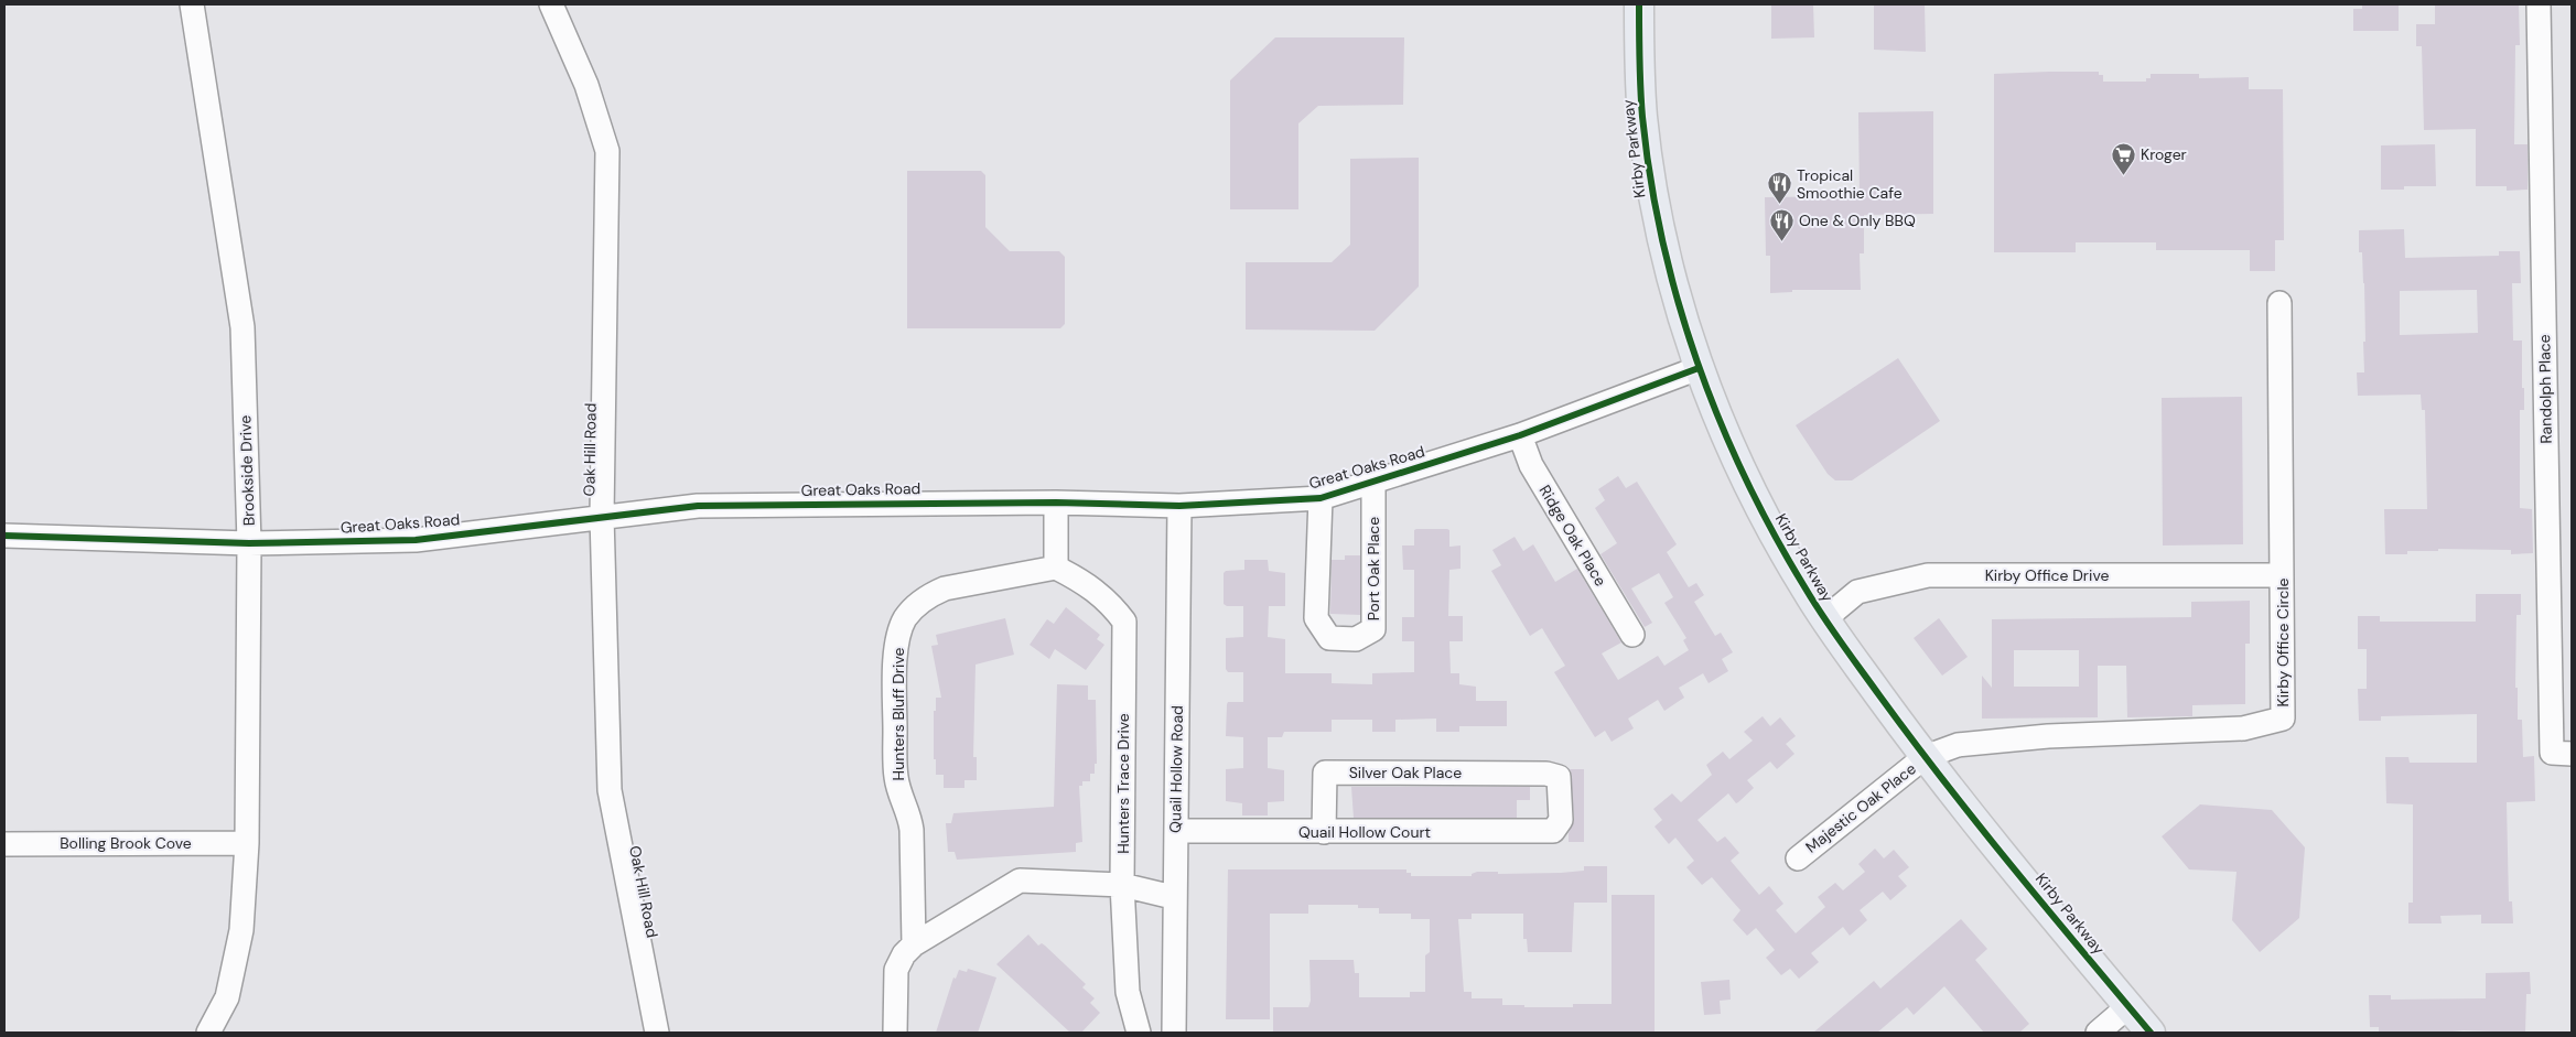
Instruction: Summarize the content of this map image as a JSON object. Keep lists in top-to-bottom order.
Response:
{
  "streets": {
    "main road": ["Kirby Parkway"],
    "street": [
      "Randolph Place",
      "Oak Hill Road",
      "Great Oaks Road",
      "Brookside Drive",
      "Ridge Oak Place",
      "Port Oak Place",
      "Kirby Office Drive",
      "Kirby Office Circle",
      "Hunters Bluff Drive",
      "Quail Hollow Road",
      "Silver Oak Place",
      "Hunters Trace Drive",
      "Majestic Oak Place",
      "Quail Hollow Court",
      "Bolling Brook Cove"
    ]
  },
  "crossings": [
    ["Kirby Parkway", "Great Oaks Road"],
    ["Kirby Parkway", "Kirby Office Drive"],
    ["Kirby Parkway", "Kirby Office Circle"],
    ["Kirby Parkway", "Majestic Oak Place"],
    ["Oak Hill Road", "Great Oaks Road"],
    ["Great Oaks Road", "Brookside Drive"],
    ["Great Oaks Road", "Ridge Oak Place"],
    ["Great Oaks Road", "Port Oak Place"],
    ["Great Oaks Road", "Quail Hollow Road"],
    ["Brookside Drive", "Bolling Brook Cove"],
    ["Kirby Office Drive", "Kirby Office Circle"],
    ["Kirby Office Circle", "Majestic Oak Place"],
    ["Hunters Bluff Drive", "Hunters Trace Drive"],
    ["Quail Hollow Road", "Quail Hollow Court"],
    ["Silver Oak Place", "Quail Hollow Court"]
  ],
  "places": {
    "supermarket": ["Kroger"],
    "restaurant": ["Tropical Smoothie Cafe", "One & Only BBQ"]
  }
}
